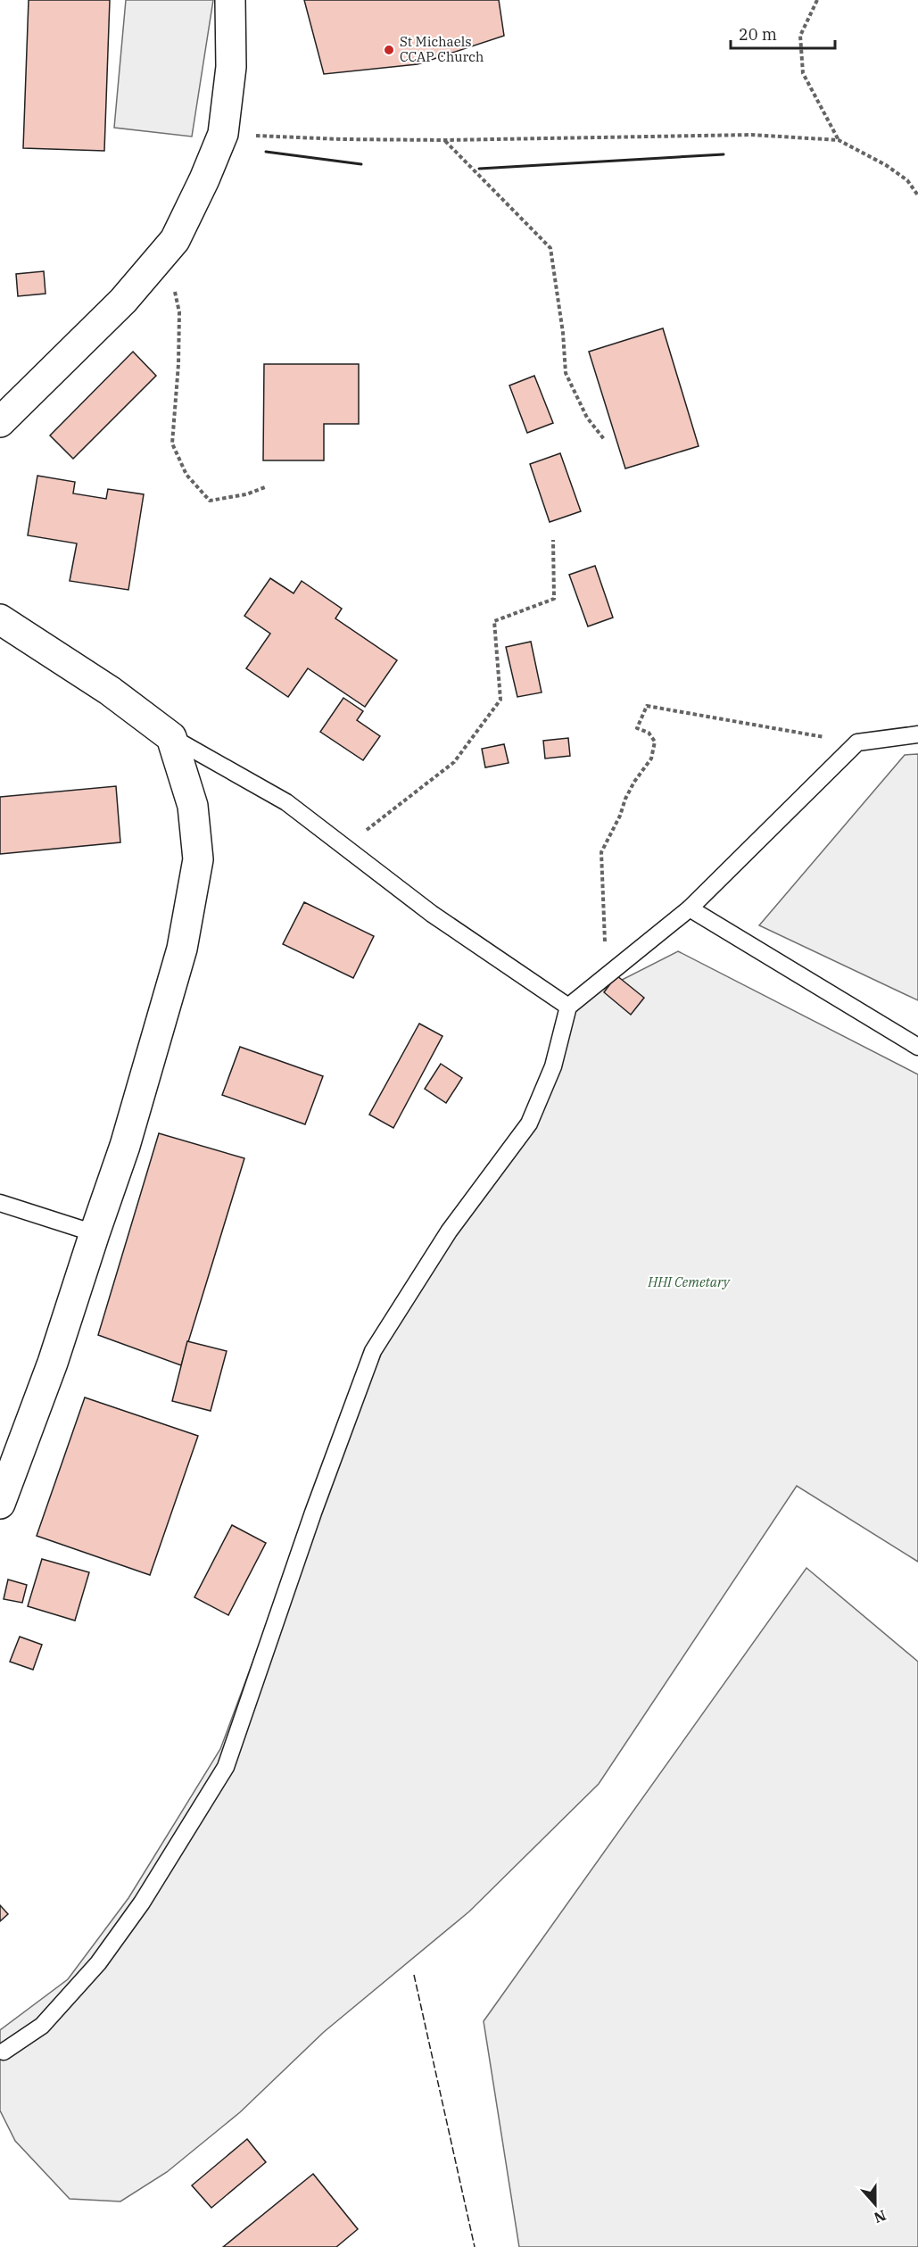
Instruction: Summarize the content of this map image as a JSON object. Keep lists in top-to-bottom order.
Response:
{
  "parks": ["HHI Cemetary"],
  "places": ["St Michaels CCAP Church"],
  "scale_bar": "20 m",
  "north": "bottom"
}
